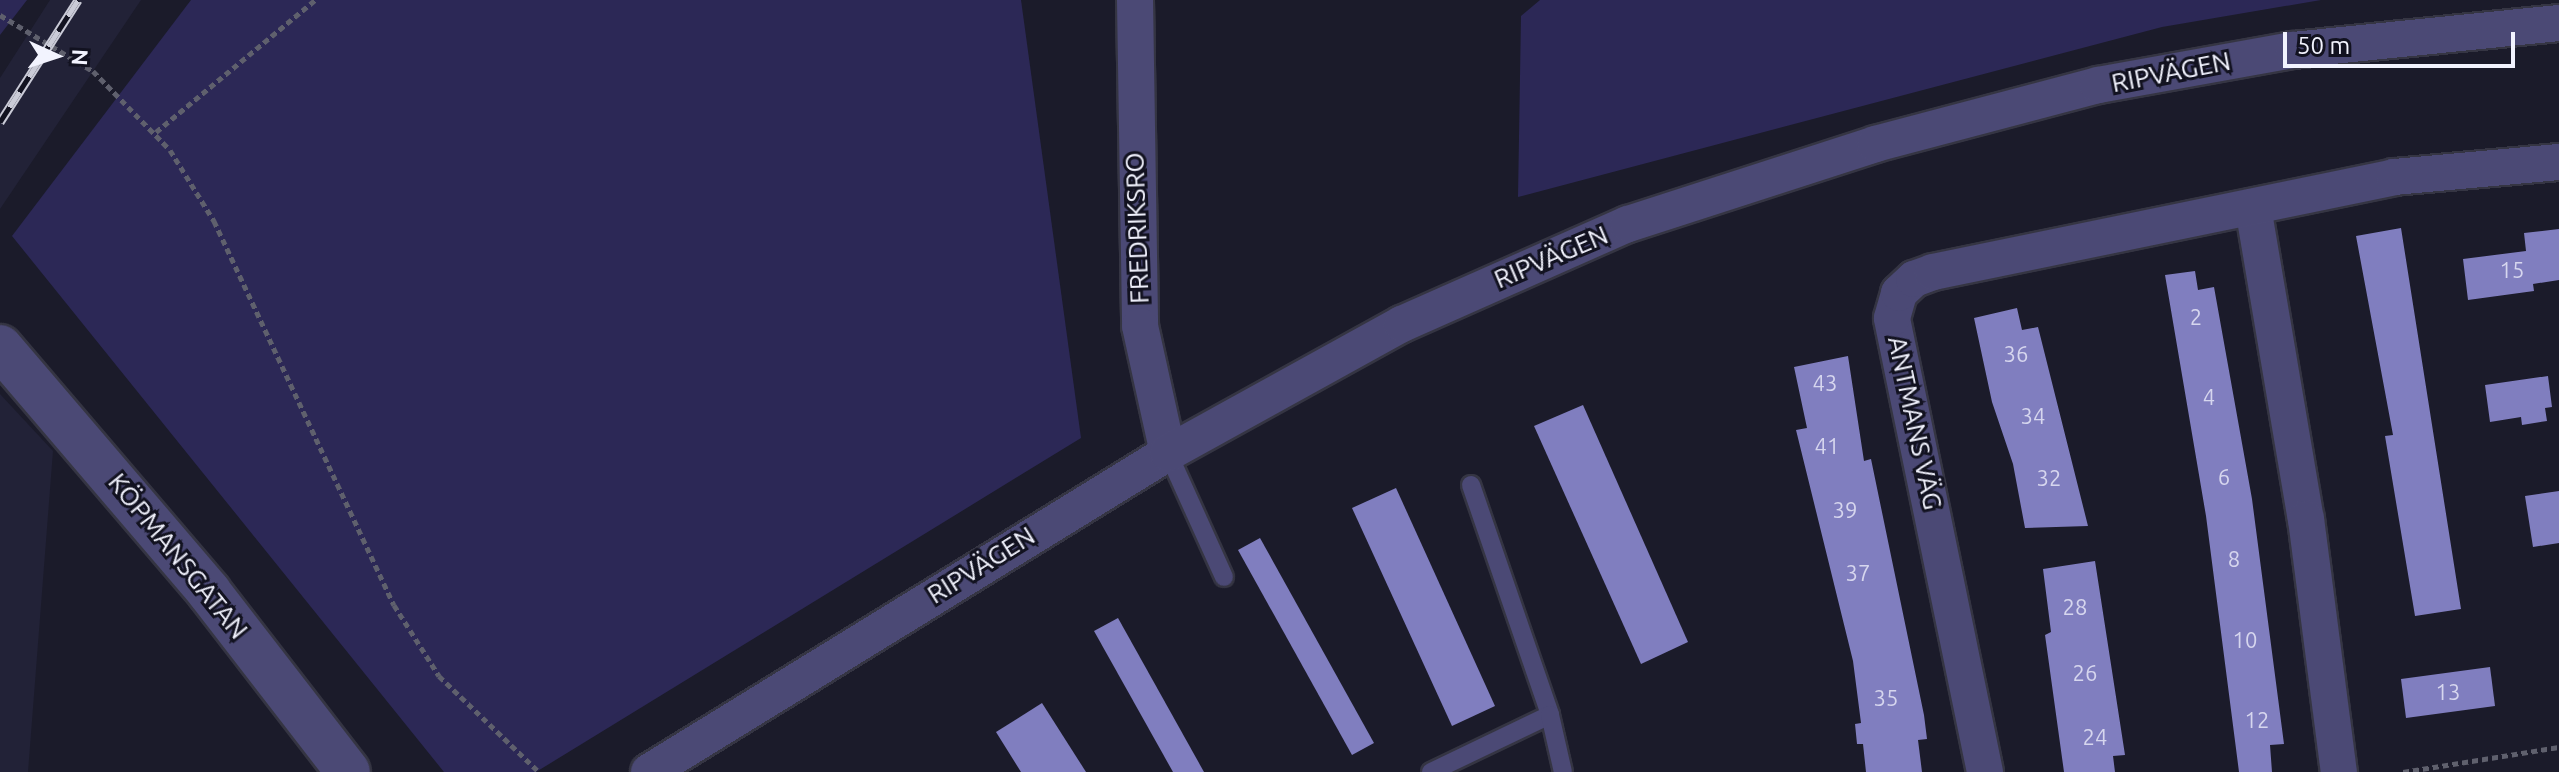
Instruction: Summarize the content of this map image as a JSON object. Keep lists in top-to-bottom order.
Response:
{
  "streets": {
    "street": [
      "RIPVÄGEN",
      "FREDRIKSRO",
      "ANTMANS VÄG",
      "KÖPMANSGATAN"
    ]
  },
  "crossings": [
    ["RIPVÄGEN", "FREDRIKSRO"]
  ],
  "house_numbers": [
    "15",
    "2",
    "36",
    "43",
    "4",
    "34",
    "41",
    "6",
    "32",
    "39",
    "8",
    "37",
    "28",
    "10",
    "26",
    "13",
    "35",
    "12",
    "24"
  ],
  "scale_bar": "50 m",
  "north": "right"
}
